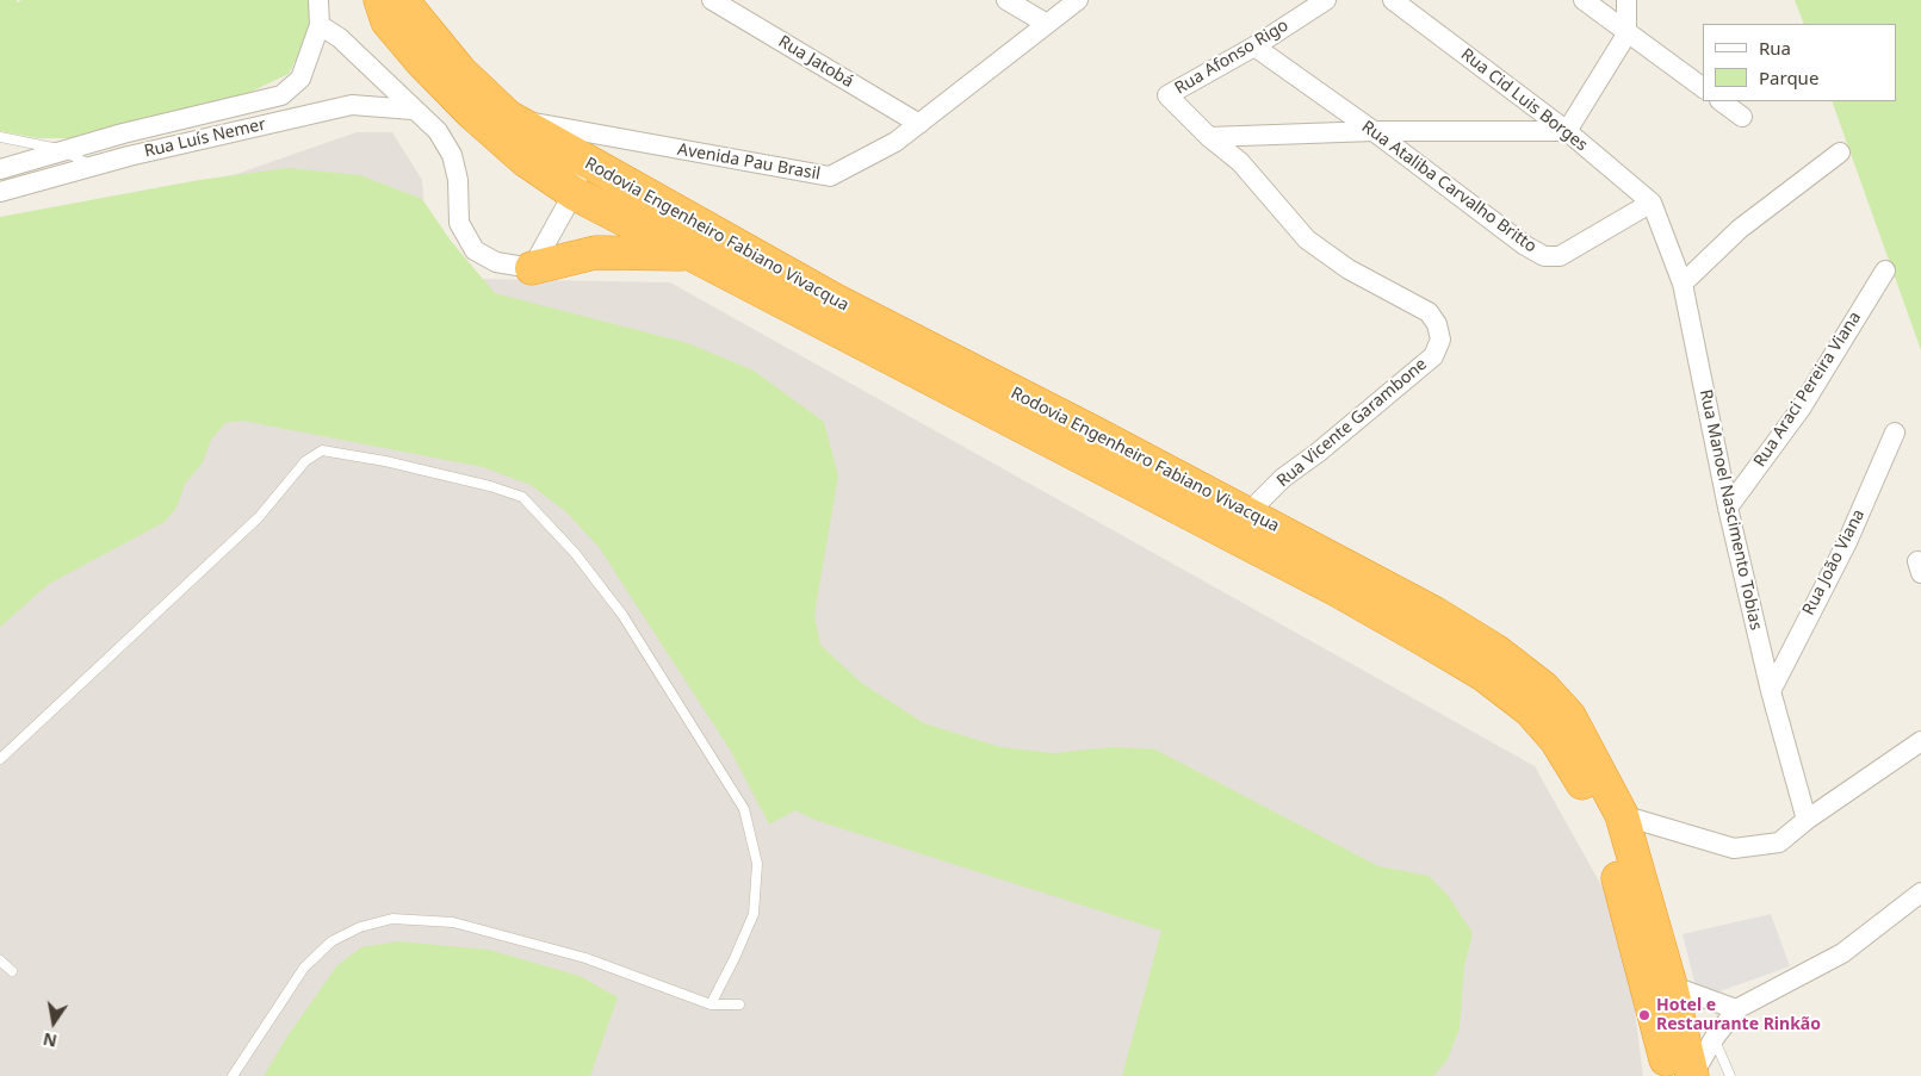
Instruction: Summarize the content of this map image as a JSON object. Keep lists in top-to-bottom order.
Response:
{
  "streets": {
    "highway": ["Rodovia Engenheiro Fabiano Vivacqua"],
    "street": [
      "Rua Afonso Rigo",
      "Rua Jatobá",
      "Rua Cid Luis Borges",
      "Rua Luís Nemer",
      "Avenida Pau Brasil",
      "Rua Ataliba Carvalho Britto",
      "Rua Araci Pereira Viana",
      "Rua Vicente Garambone",
      "Rua Manoel Nascimento Tobias",
      "Rua João Viana"
    ]
  },
  "crossings": [
    ["Rua Afonso Rigo", "Rua Ataliba Carvalho Britto"],
    ["Rua Afonso Rigo", "Rua Vicente Garambone"],
    ["Rua Jatobá", "Avenida Pau Brasil"],
    ["Rua Cid Luis Borges", "Rua Ataliba Carvalho Britto"],
    ["Rua Cid Luis Borges", "Rua Manoel Nascimento Tobias"],
    ["Avenida Pau Brasil", "Rodovia Engenheiro Fabiano Vivacqua"],
    ["Rua Ataliba Carvalho Britto", "Rua Manoel Nascimento Tobias"],
    ["Rodovia Engenheiro Fabiano Vivacqua", "Rua Vicente Garambone"],
    ["Rua Araci Pereira Viana", "Rua Manoel Nascimento Tobias"],
    ["Rua Manoel Nascimento Tobias", "Rua João Viana"]
  ],
  "places": ["Hotel e Restaurante Rinkão"],
  "legend": ["Rua", "Parque"],
  "north": "bottom"
}
